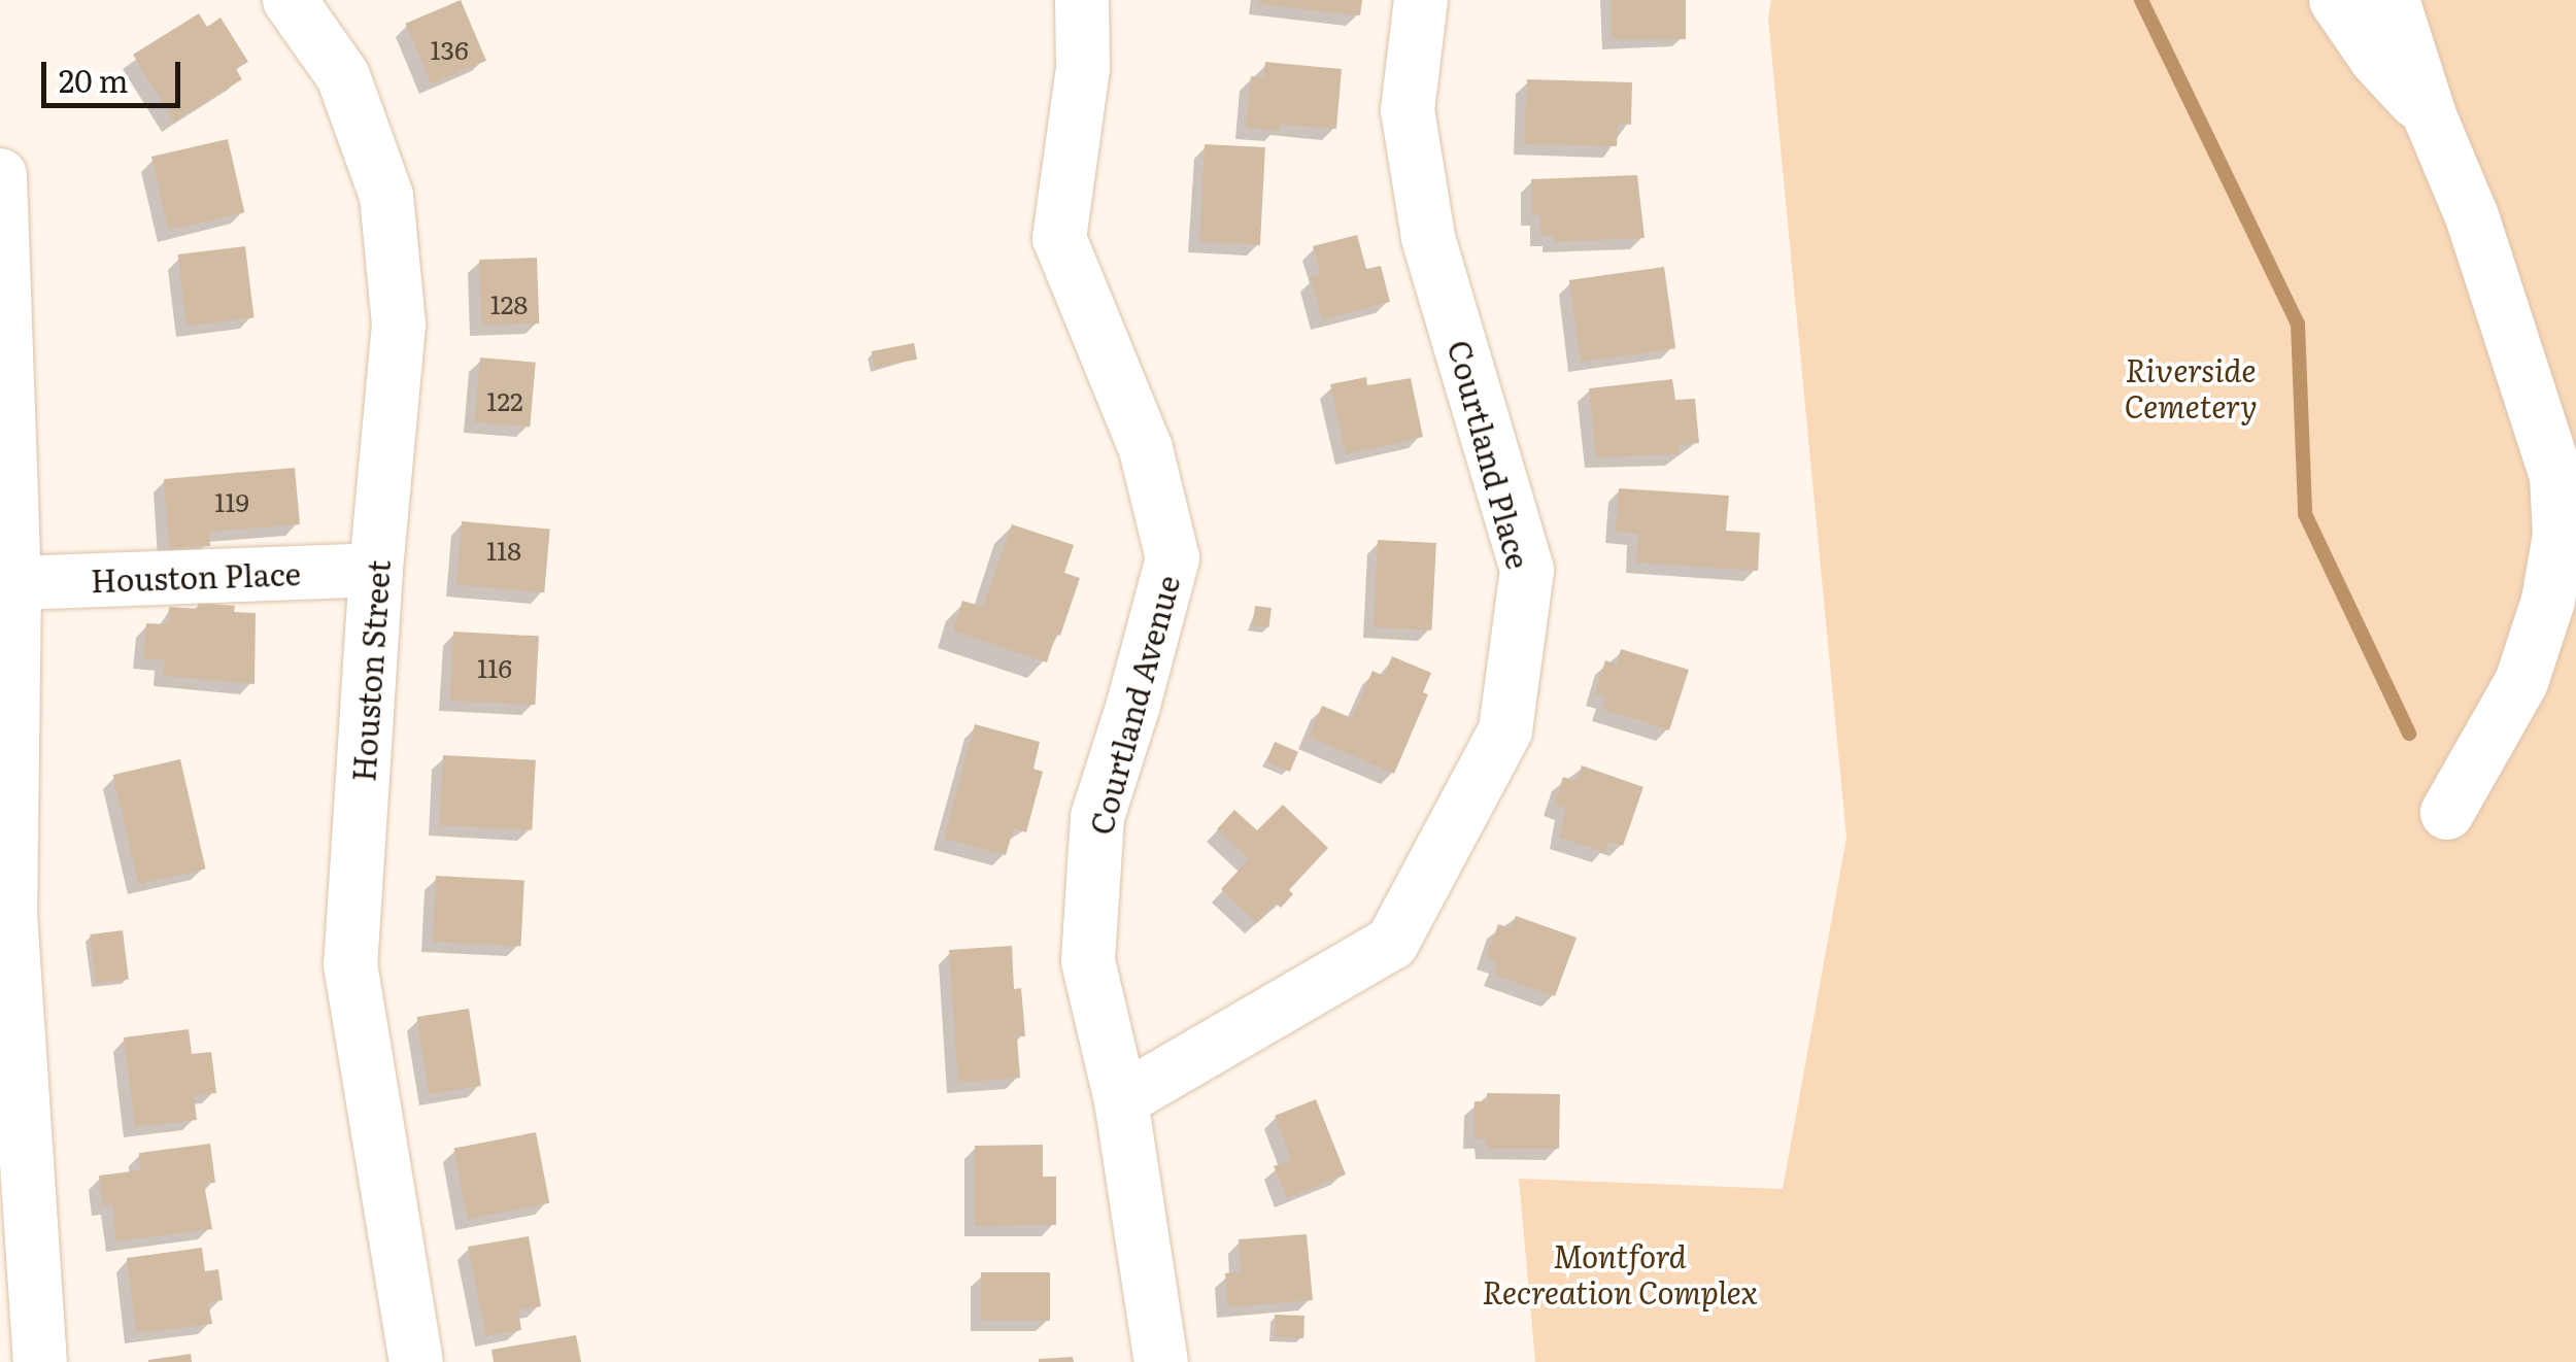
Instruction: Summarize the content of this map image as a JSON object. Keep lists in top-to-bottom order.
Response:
{
  "streets": {
    "street": [
      "Courtland Place",
      "Houston Place",
      "Houston Street",
      "Courtland Avenue"
    ]
  },
  "crossings": [
    ["Courtland Place", "Courtland Avenue"],
    ["Houston Place", "Houston Street"]
  ],
  "parks": ["Riverside Cemetery", "Montford Recreation Complex"],
  "house_numbers": [
    "136",
    "128",
    "122",
    "119",
    "118",
    "116"
  ],
  "scale_bar": "20 m"
}
